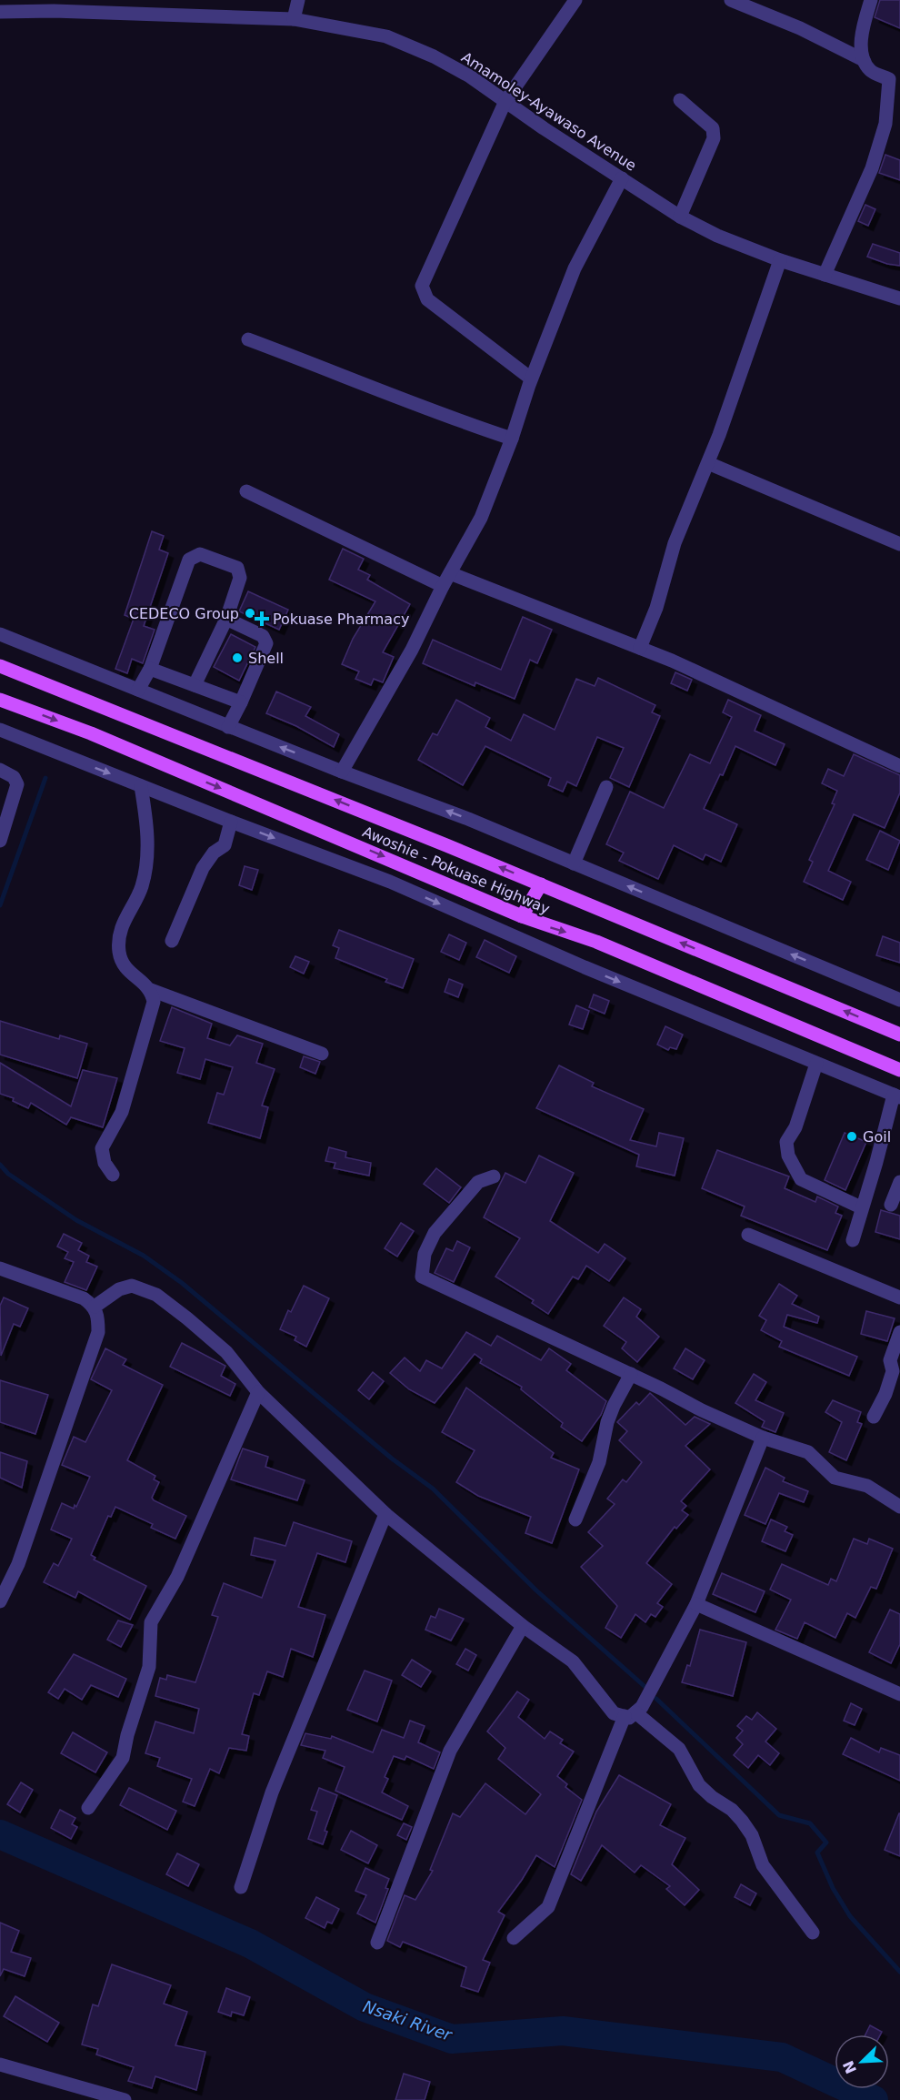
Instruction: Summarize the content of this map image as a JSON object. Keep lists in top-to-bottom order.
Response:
{
  "streets": {
    "main road": ["Awoshie - Pokuase Highway"],
    "street": ["Amamoley-Ayawaso Avenue"]
  },
  "water": ["Nsaki River"],
  "places": {
    "other": ["CEDECO Group", "Shell", "Goil"],
    "health": ["Pokuase Pharmacy"]
  },
  "north": "bottom left"
}
